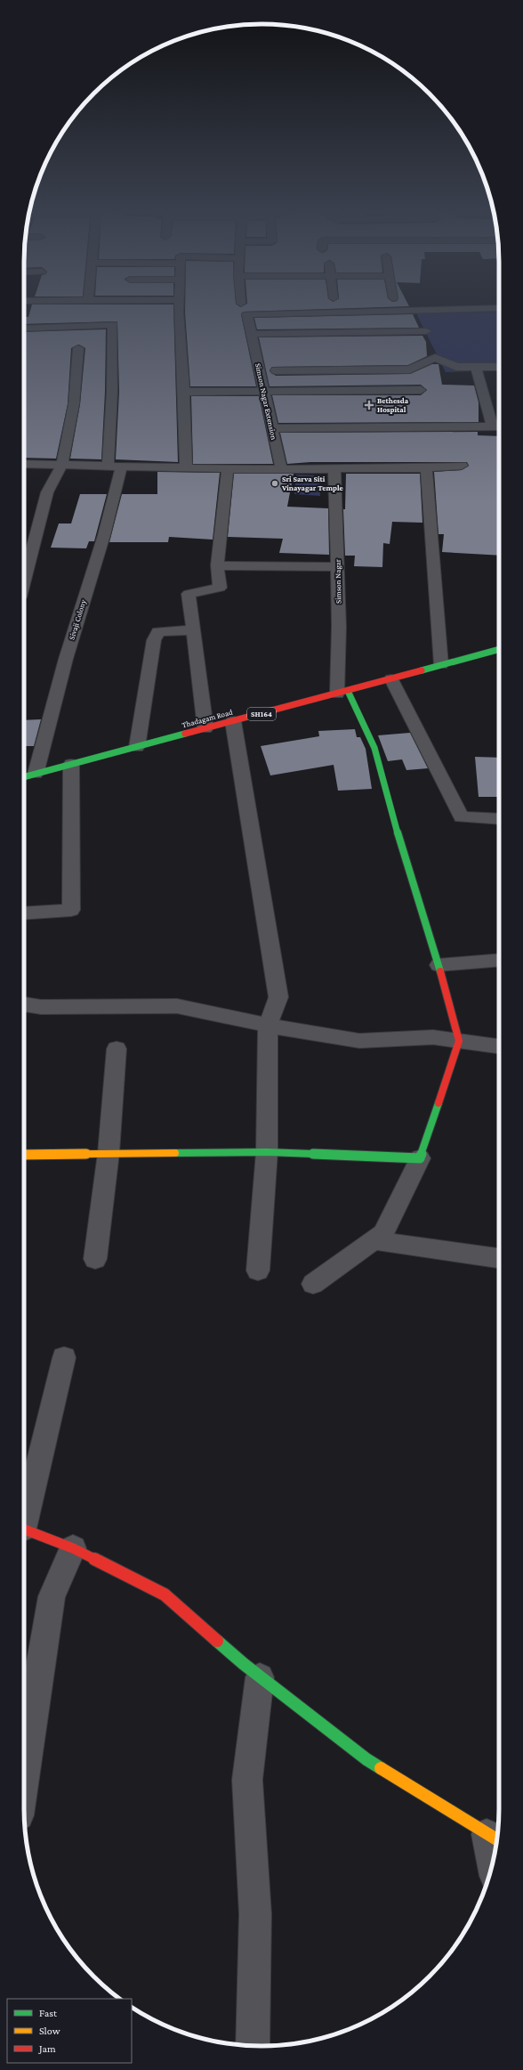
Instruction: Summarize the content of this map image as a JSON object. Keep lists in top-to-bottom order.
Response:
{
  "streets": {
    "street": [
      "Simson Nagar Extension",
      "Simson Nagar",
      "Sivaji Colony",
      "SH164",
      "Thadagam Road"
    ]
  },
  "crossings": [
    ["Simson Nagar", "Thadagam Road"],
    ["Sivaji Colony", "Thadagam Road"]
  ],
  "places": {
    "health": ["Bethesda Hospital"],
    "other": ["Sri Sarva Siti Vinayagar Temple"]
  },
  "legend": ["Fast", "Slow", "Jam"]
}
